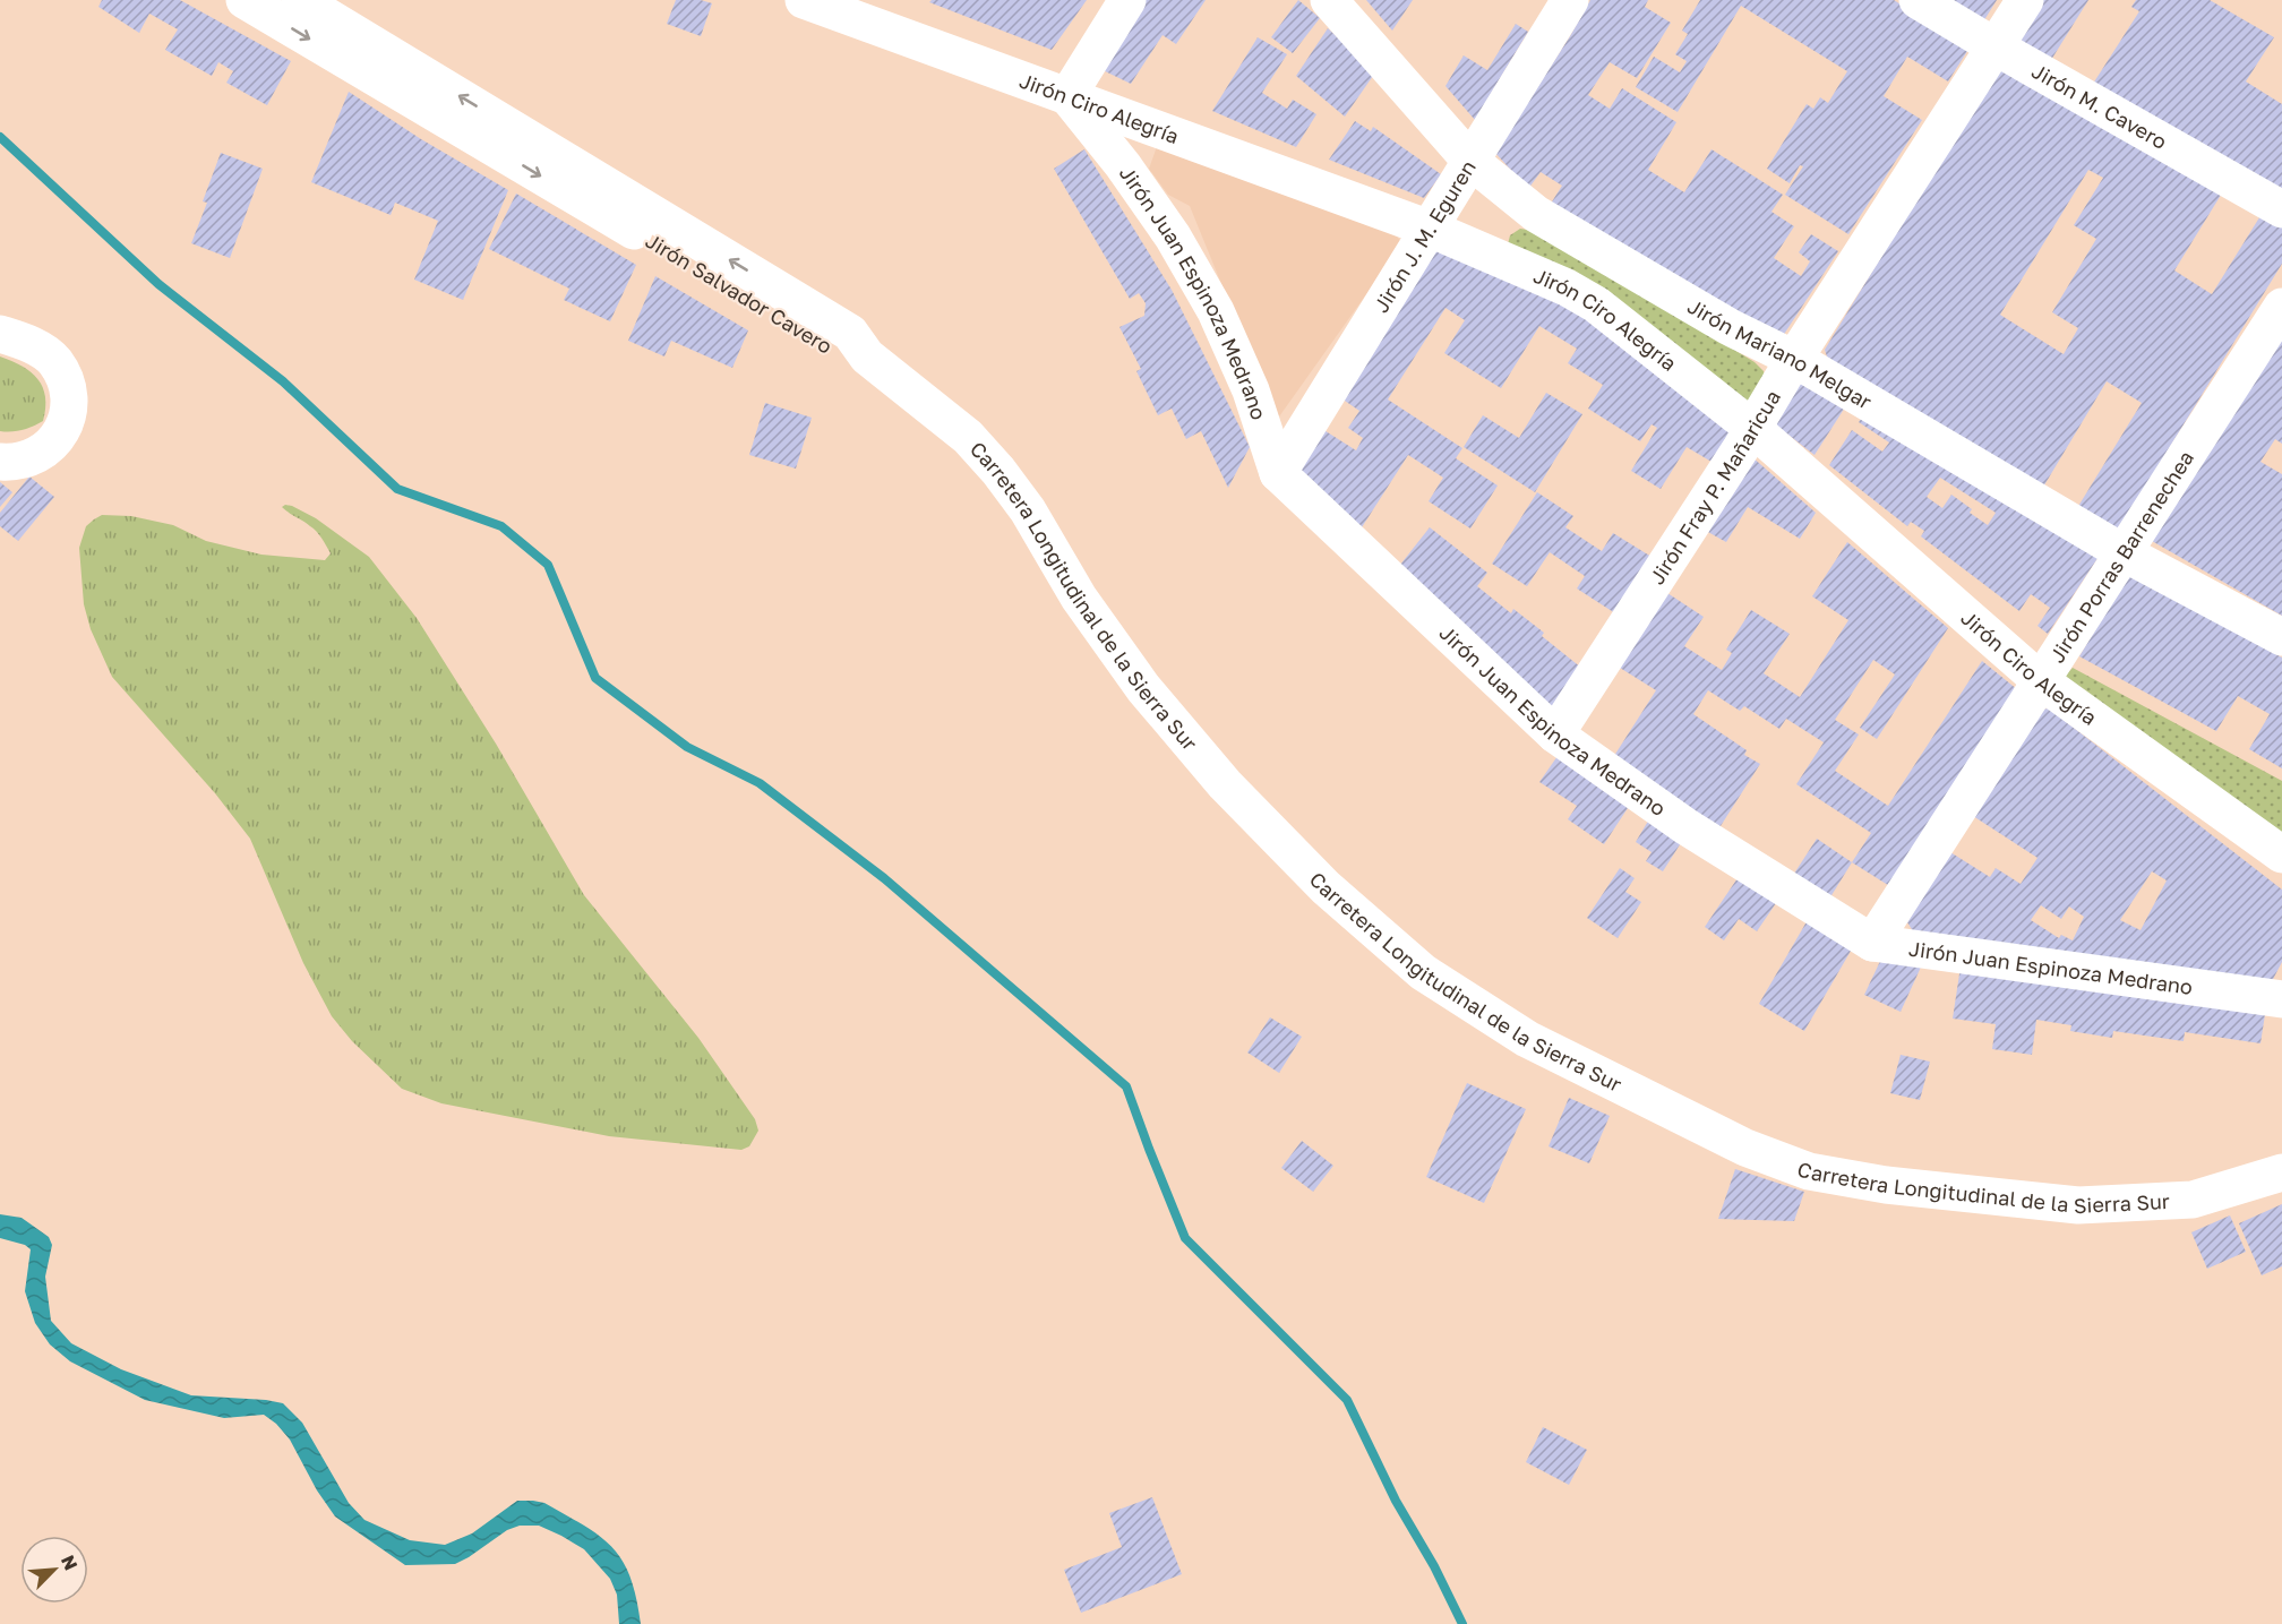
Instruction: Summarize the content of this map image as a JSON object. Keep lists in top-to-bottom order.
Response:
{
  "streets": {
    "main road": [
      "Jirón M. Cavero",
      "Jirón Ciro Alegría",
      "Jirón J. M. Eguren",
      "Jirón Salvador Cavero",
      "Jirón Juan Espinoza Medrano",
      "Jirón Mariano Melgar",
      "Jirón Fray P. Mañaricua",
      "Jirón Porras Barrenechea",
      "Carretera Longitudinal de la Sierra Sur"
    ]
  },
  "crossings": [
    ["Jirón M. Cavero", "Jirón Fray P. Mañaricua"],
    ["Jirón Ciro Alegría", "Jirón J. M. Eguren"],
    ["Jirón Ciro Alegría", "Jirón Juan Espinoza Medrano"],
    ["Jirón Ciro Alegría", "Jirón Fray P. Mañaricua"],
    ["Jirón Ciro Alegría", "Jirón Porras Barrenechea"],
    ["Jirón J. M. Eguren", "Jirón Juan Espinoza Medrano"],
    ["Jirón J. M. Eguren", "Jirón Mariano Melgar"],
    ["Jirón Salvador Cavero", "Carretera Longitudinal de la Sierra Sur"],
    ["Jirón Juan Espinoza Medrano", "Jirón Fray P. Mañaricua"],
    ["Jirón Juan Espinoza Medrano", "Jirón Porras Barrenechea"],
    ["Jirón Mariano Melgar", "Jirón Fray P. Mañaricua"],
    ["Jirón Mariano Melgar", "Jirón Porras Barrenechea"]
  ],
  "north": "top right"
}
